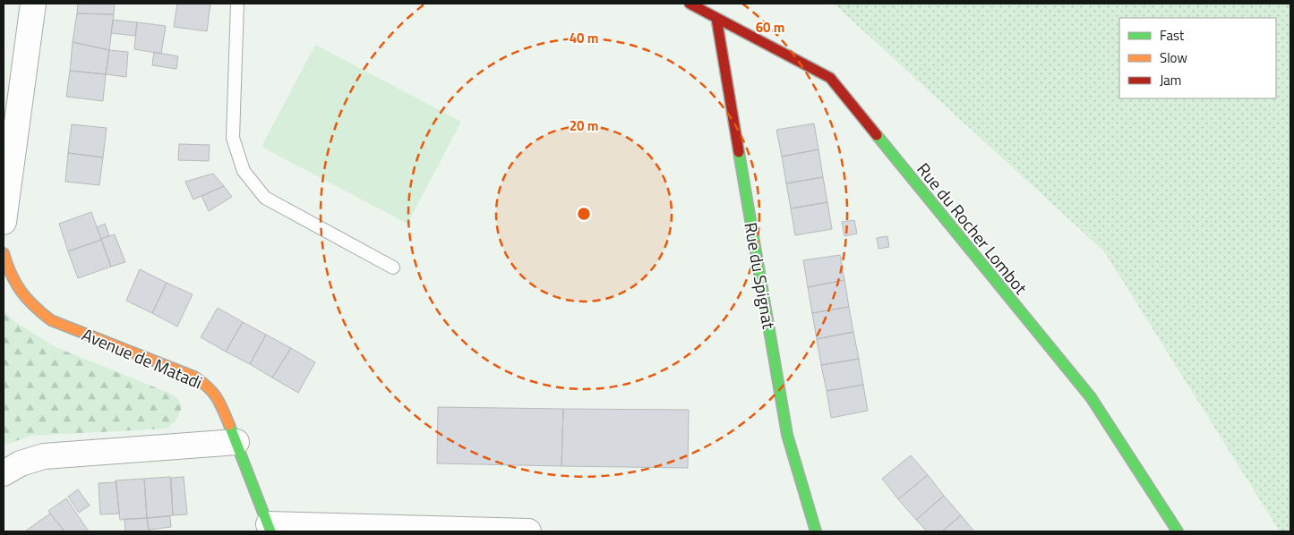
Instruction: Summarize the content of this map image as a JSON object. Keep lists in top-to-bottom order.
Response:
{
  "streets": {
    "street": ["Rue du Rocher Lombot", "Rue du Spignat", "Avenue de Matadi"]
  },
  "crossings": [
    ["Rue du Rocher Lombot", "Rue du Spignat"]
  ],
  "legend": ["Fast", "Slow", "Jam"],
  "rings": ["60 m", "40 m", "20 m"]
}
